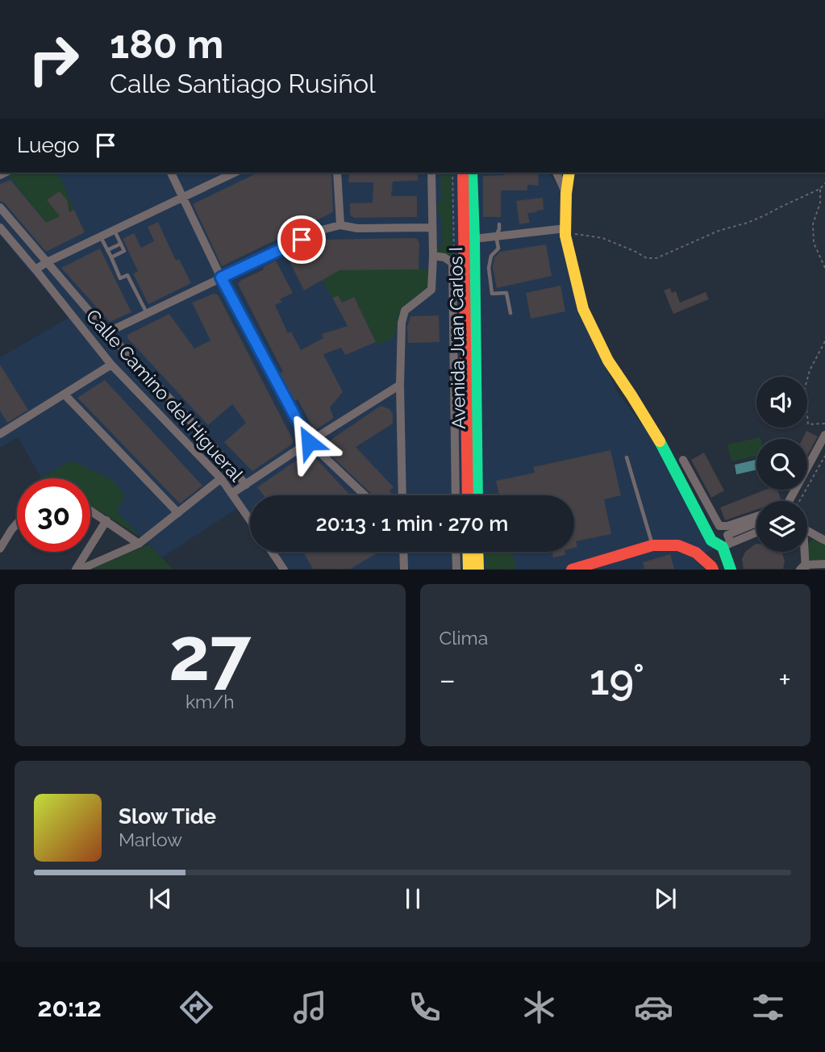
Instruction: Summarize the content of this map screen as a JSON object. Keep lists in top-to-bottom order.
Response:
{
  "streets": {
    "street": ["Avenida Juan Carlos I", "Calle Camino del Higueral"]
  },
  "page": {
    "turn": ["180 m", "Calle Santiago Rusiñol"],
    "then": "Luego",
    "limit": "30",
    "trip": "20:13 · 1 min · 270 m",
    "tile": [
      ["27", "km/h"],
      "Clima"
    ],
    "heat": ["−", "19°", "+"],
    "song": ["Slow Tide", "Marlow"],
    "tabs": "20:12"
  }
}
